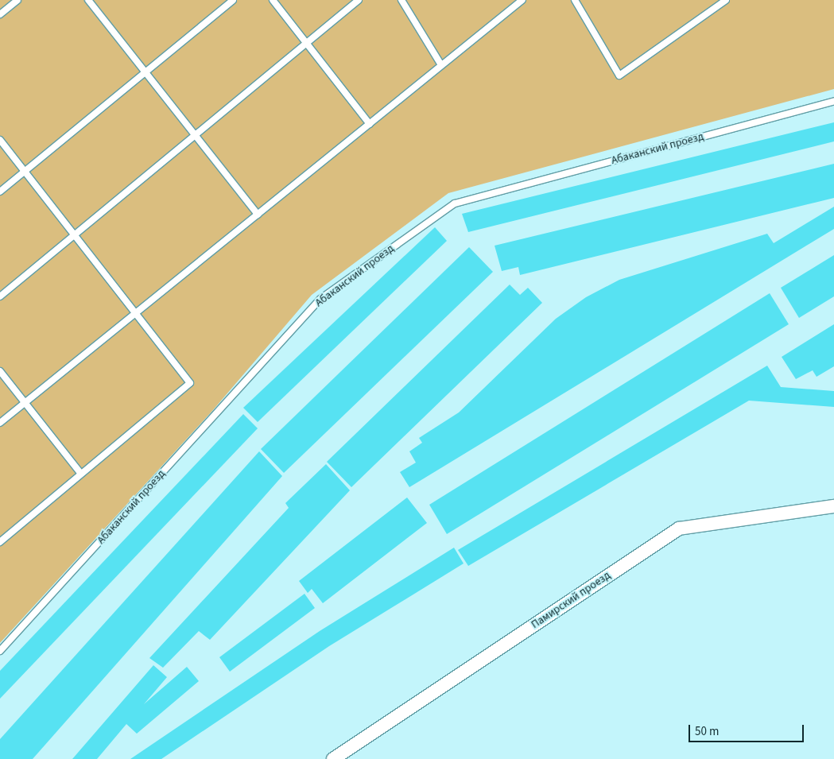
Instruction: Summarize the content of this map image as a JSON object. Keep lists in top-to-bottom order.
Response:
{
  "streets": {
    "street": ["Памирский проезд"],
    "lane": ["Абаканский проезд"]
  },
  "scale_bar": "50 m"
}
